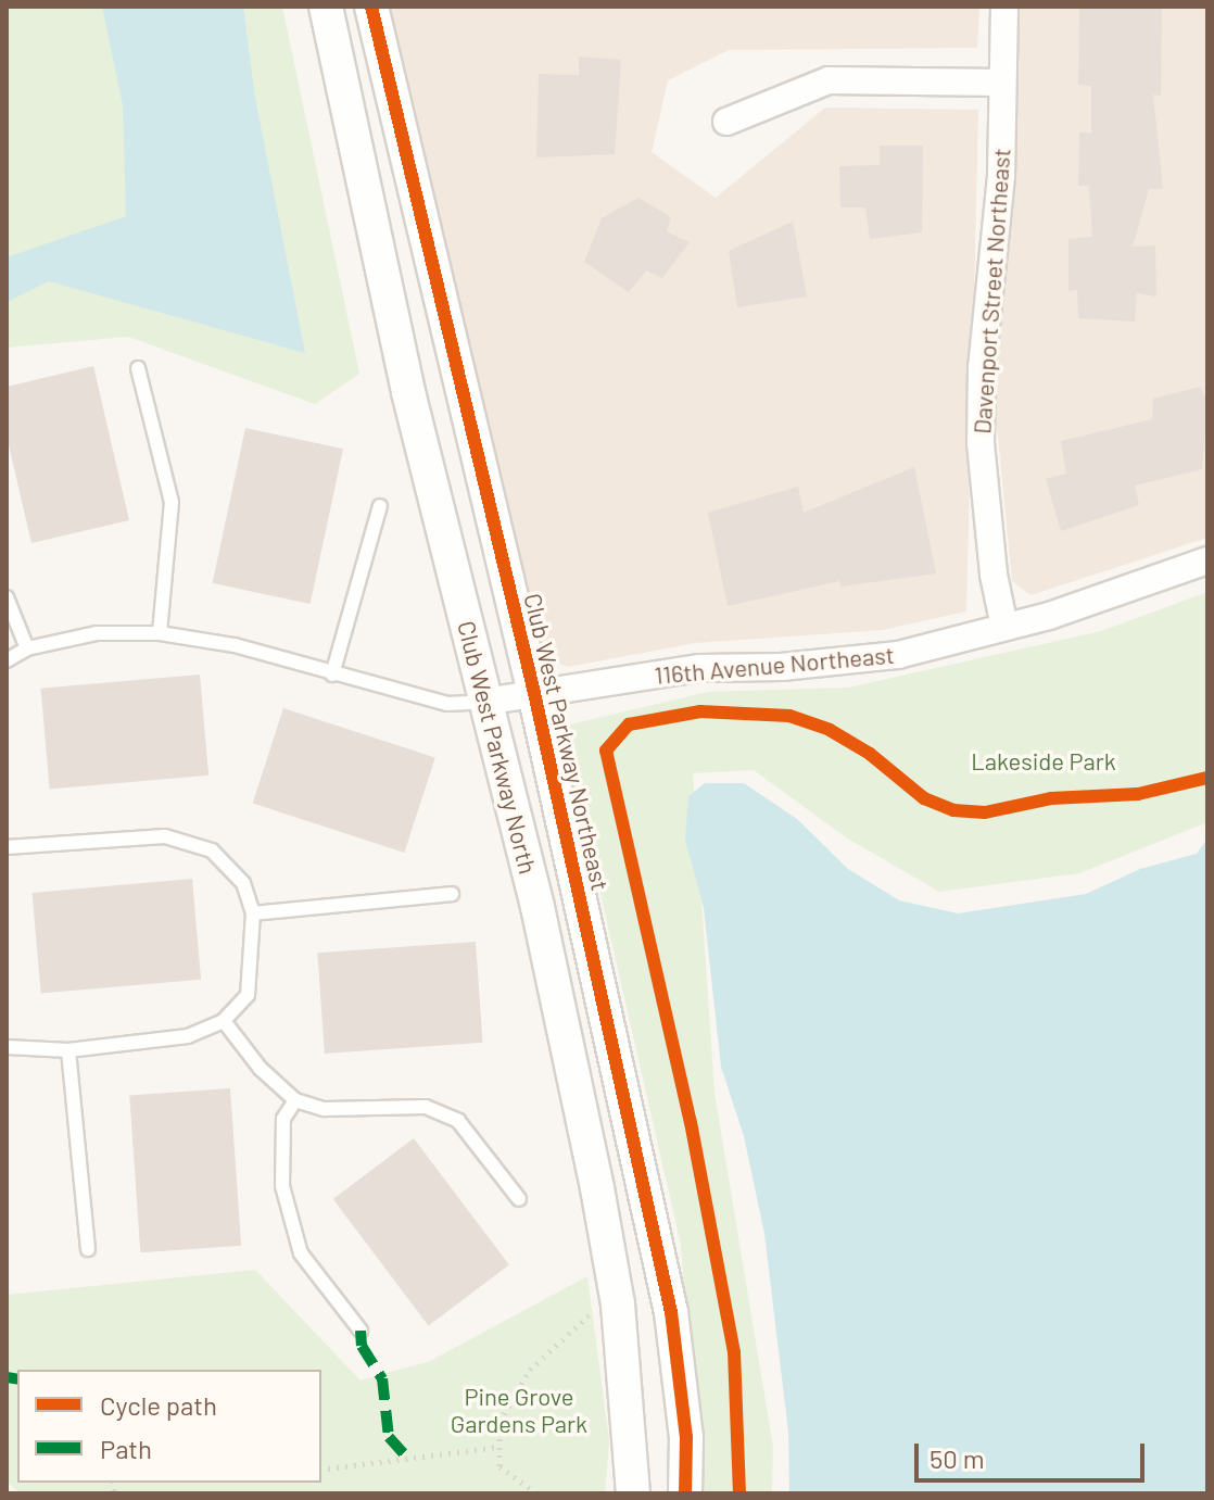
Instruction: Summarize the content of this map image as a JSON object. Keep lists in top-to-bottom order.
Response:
{
  "streets": {
    "street": [
      "Davenport Street Northeast",
      "116th Avenue Northeast",
      "Club West Parkway Northeast",
      "Club West Parkway North"
    ]
  },
  "crossings": [
    ["Davenport Street Northeast", "116th Avenue Northeast"],
    ["116th Avenue Northeast", "Club West Parkway Northeast"],
    ["116th Avenue Northeast", "Club West Parkway North"]
  ],
  "parks": ["Lakeside Park", "Pine Grove Gardens Park"],
  "legend": ["Cycle path", "Path"],
  "scale_bar": "50 m"
}
